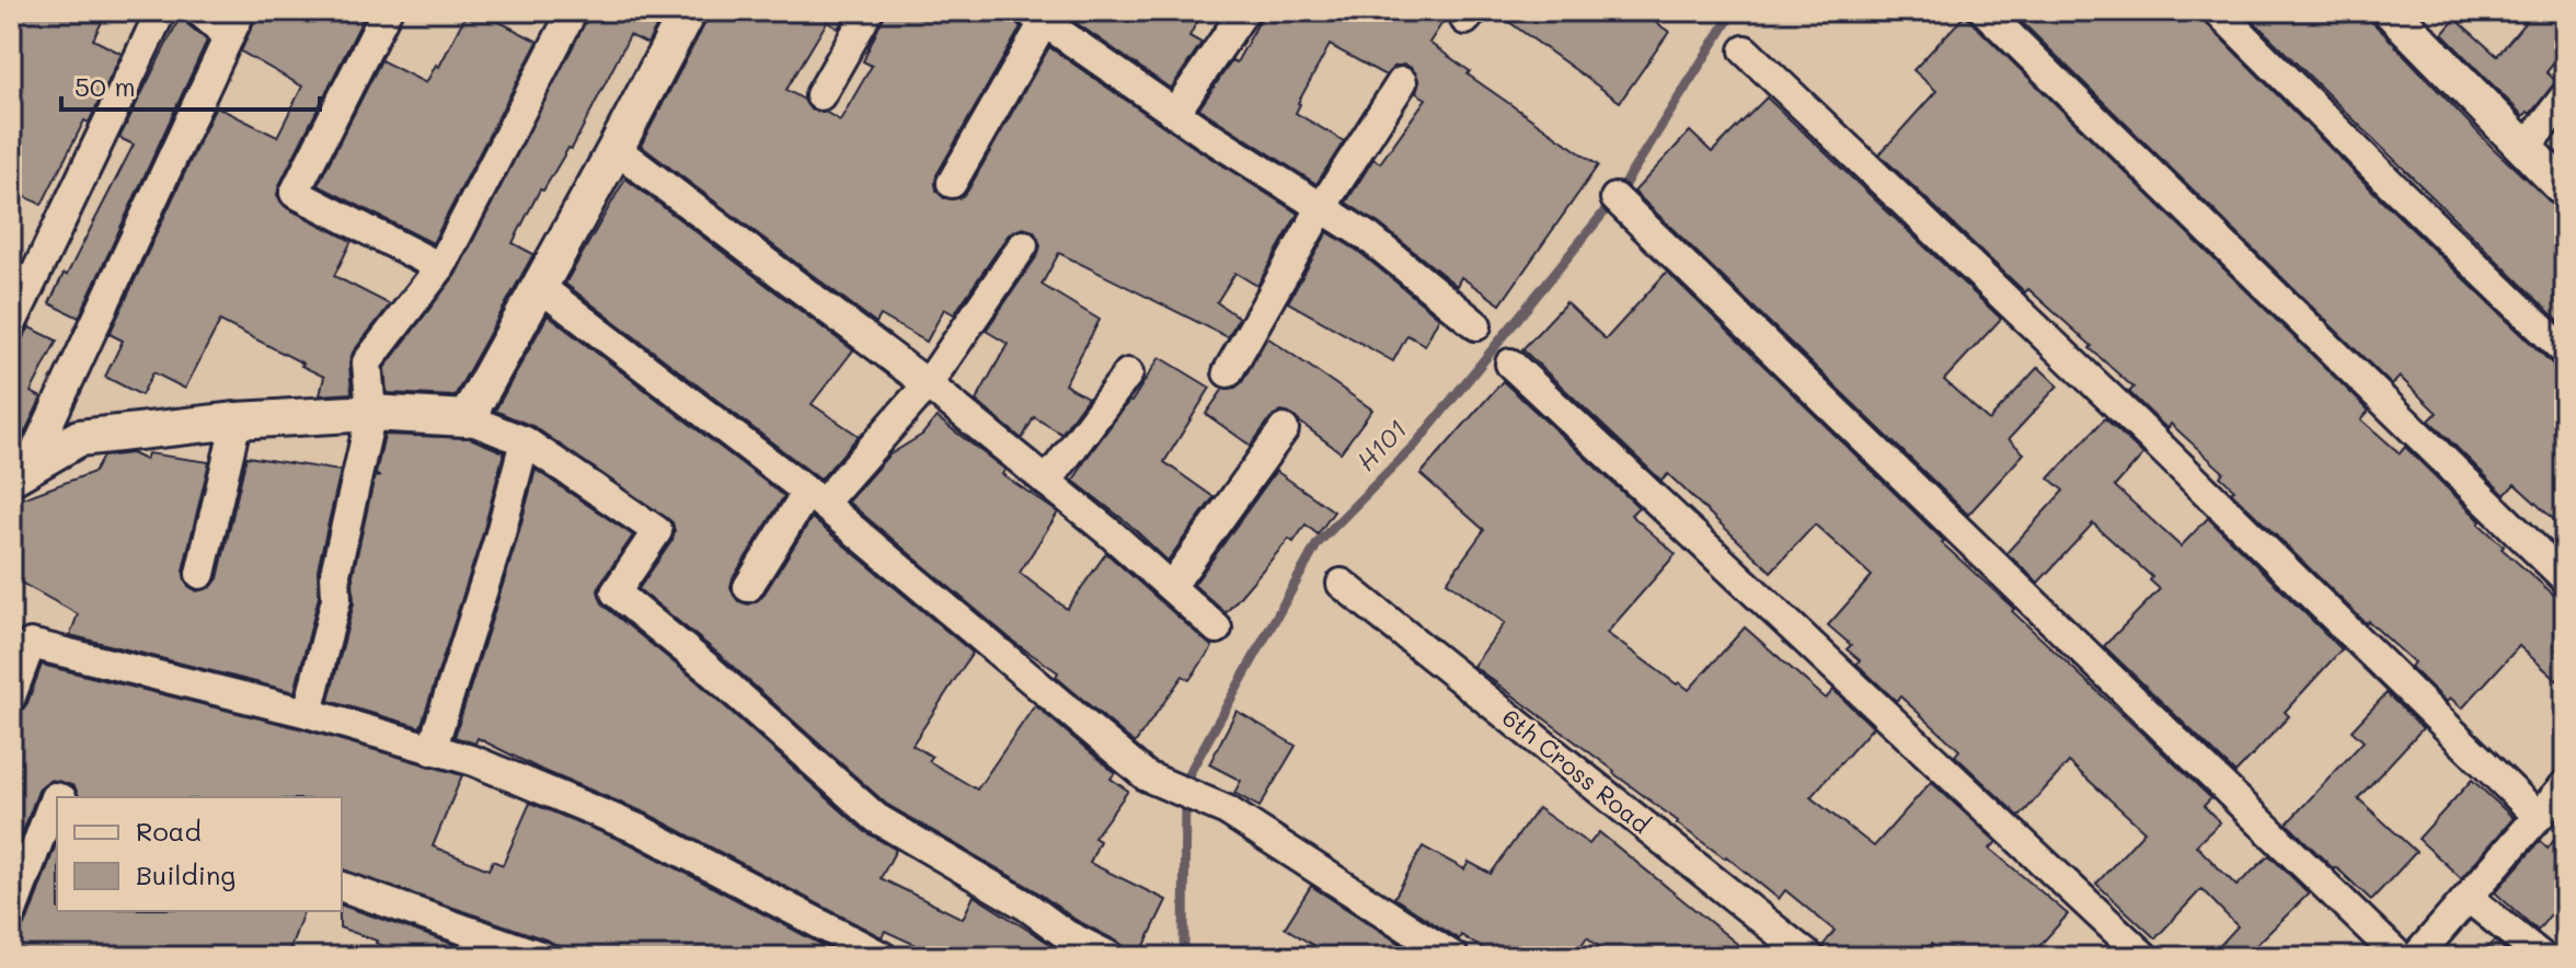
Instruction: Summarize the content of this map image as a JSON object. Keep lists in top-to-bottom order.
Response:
{
  "streets": {
    "street": ["6th Cross Road"]
  },
  "water": ["H101"],
  "legend": ["Road", "Building"],
  "scale_bar": "50 m"
}
